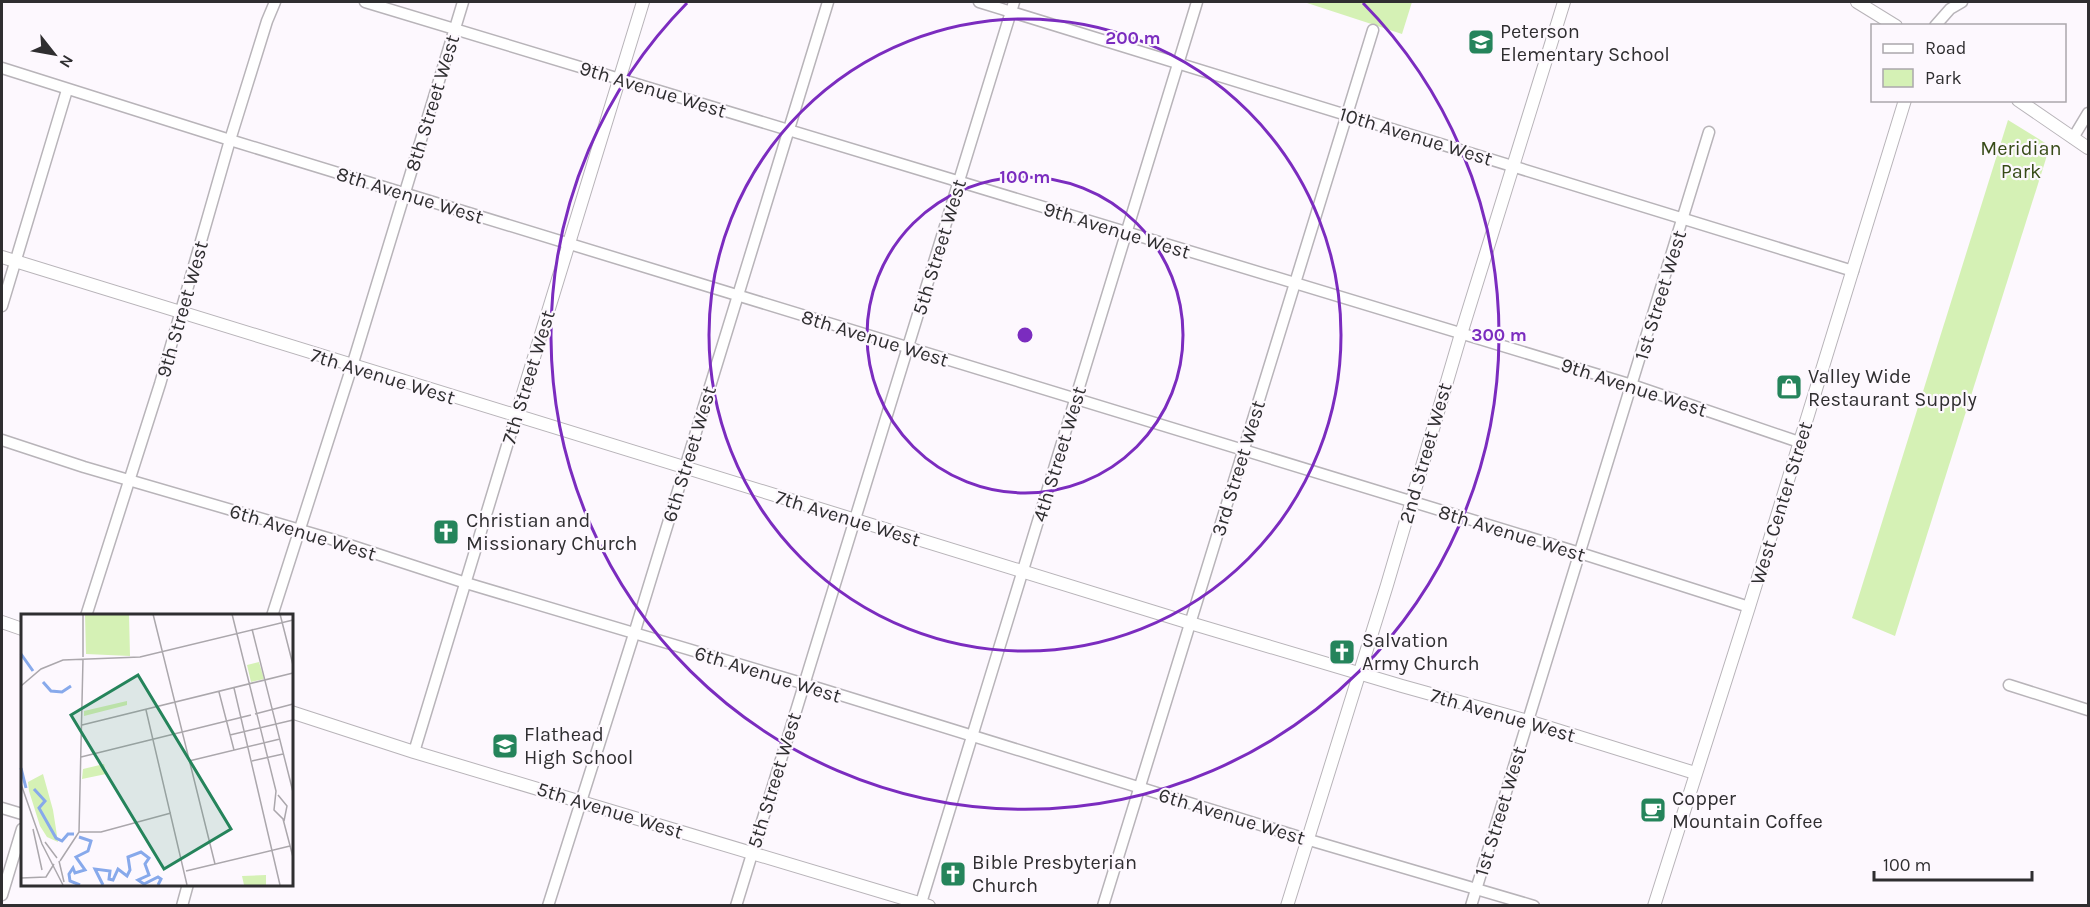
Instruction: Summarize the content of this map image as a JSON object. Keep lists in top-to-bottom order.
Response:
{
  "streets": {
    "street": [
      "9th Avenue West",
      "8th Street West",
      "10th Avenue West",
      "8th Avenue West",
      "5th Street West",
      "1st Street West",
      "9th Street West",
      "7th Avenue West",
      "7th Street West",
      "2nd Street West",
      "6th Street West",
      "4th Street West",
      "3rd Street West",
      "West Center Street",
      "6th Avenue West",
      "5th Avenue West"
    ]
  },
  "crossings": [
    ["9th Avenue West", "8th Street West"],
    ["9th Avenue West", "5th Street West"],
    ["9th Avenue West", "1st Street West"],
    ["9th Avenue West", "7th Street West"],
    ["9th Avenue West", "2nd Street West"],
    ["9th Avenue West", "6th Street West"],
    ["9th Avenue West", "4th Street West"],
    ["9th Avenue West", "3rd Street West"],
    ["9th Avenue West", "West Center Street"],
    ["8th Street West", "8th Avenue West"],
    ["8th Street West", "7th Avenue West"],
    ["8th Street West", "6th Avenue West"],
    ["10th Avenue West", "5th Street West"],
    ["10th Avenue West", "1st Street West"],
    ["10th Avenue West", "2nd Street West"],
    ["10th Avenue West", "4th Street West"],
    ["10th Avenue West", "3rd Street West"],
    ["10th Avenue West", "West Center Street"],
    ["8th Avenue West", "5th Street West"],
    ["8th Avenue West", "1st Street West"],
    ["8th Avenue West", "9th Street West"],
    ["8th Avenue West", "7th Street West"],
    ["8th Avenue West", "2nd Street West"],
    ["8th Avenue West", "6th Street West"],
    ["8th Avenue West", "4th Street West"],
    ["8th Avenue West", "3rd Street West"],
    ["8th Avenue West", "West Center Street"],
    ["5th Street West", "7th Avenue West"],
    ["5th Street West", "6th Avenue West"],
    ["5th Street West", "5th Avenue West"],
    ["1st Street West", "7th Avenue West"],
    ["1st Street West", "6th Avenue West"],
    ["9th Street West", "7th Avenue West"],
    ["9th Street West", "6th Avenue West"],
    ["7th Avenue West", "7th Street West"],
    ["7th Avenue West", "2nd Street West"],
    ["7th Avenue West", "6th Street West"],
    ["7th Avenue West", "4th Street West"],
    ["7th Avenue West", "3rd Street West"],
    ["7th Avenue West", "West Center Street"],
    ["7th Street West", "6th Avenue West"],
    ["7th Street West", "5th Avenue West"],
    ["2nd Street West", "6th Avenue West"],
    ["6th Street West", "6th Avenue West"],
    ["6th Street West", "5th Avenue West"],
    ["4th Street West", "6th Avenue West"],
    ["4th Street West", "5th Avenue West"],
    ["3rd Street West", "6th Avenue West"]
  ],
  "parks": ["Meridian Park"],
  "places": {
    "school or university": ["Peterson Elementary School", "Flathead High School"],
    "shop": ["Valley Wide Restaurant Supply"],
    "church": ["Christian and Missionary Church", "Salvation Army Church", "Bible Presbyterian Church"],
    "cafe": ["Copper Mountain Coffee"]
  },
  "legend": ["Road", "Park"],
  "scale_bar": "100 m",
  "north": "bottom right",
  "rings": ["200 m", "100 m", "300 m"]
}
